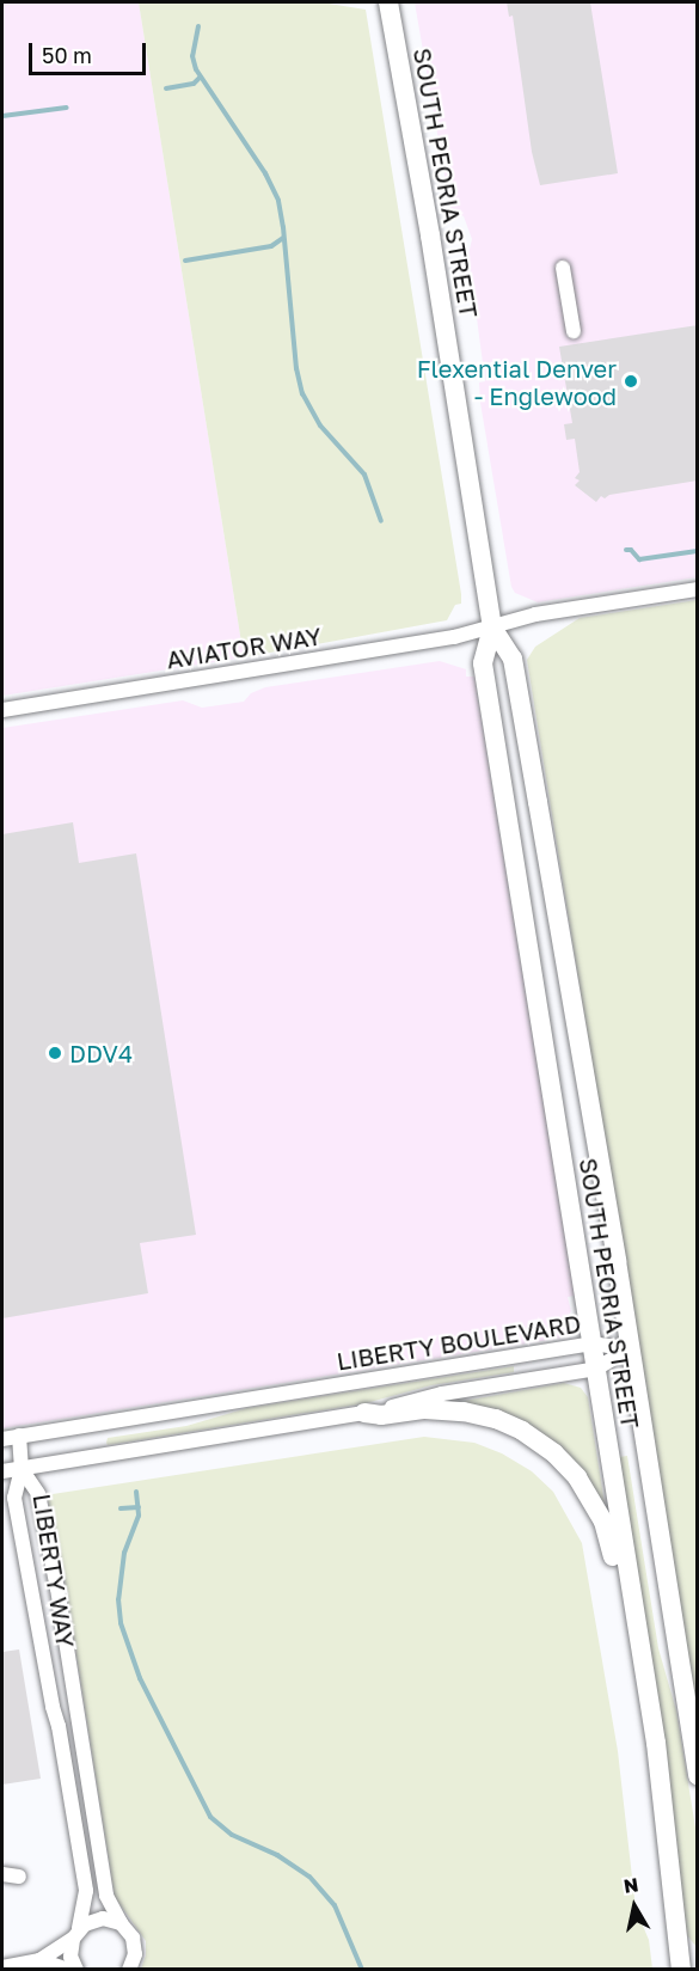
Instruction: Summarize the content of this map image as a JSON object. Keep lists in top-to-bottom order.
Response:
{
  "streets": {
    "main road": ["SOUTH PEORIA STREET"],
    "street": ["AVIATOR WAY", "LIBERTY BOULEVARD", "LIBERTY WAY"]
  },
  "crossings": [
    ["SOUTH PEORIA STREET", "AVIATOR WAY"],
    ["SOUTH PEORIA STREET", "LIBERTY BOULEVARD"],
    ["LIBERTY BOULEVARD", "LIBERTY WAY"]
  ],
  "places": ["Flexential Denver - Englewood", "DDV4"],
  "scale_bar": "50 m",
  "north": "top"
}
